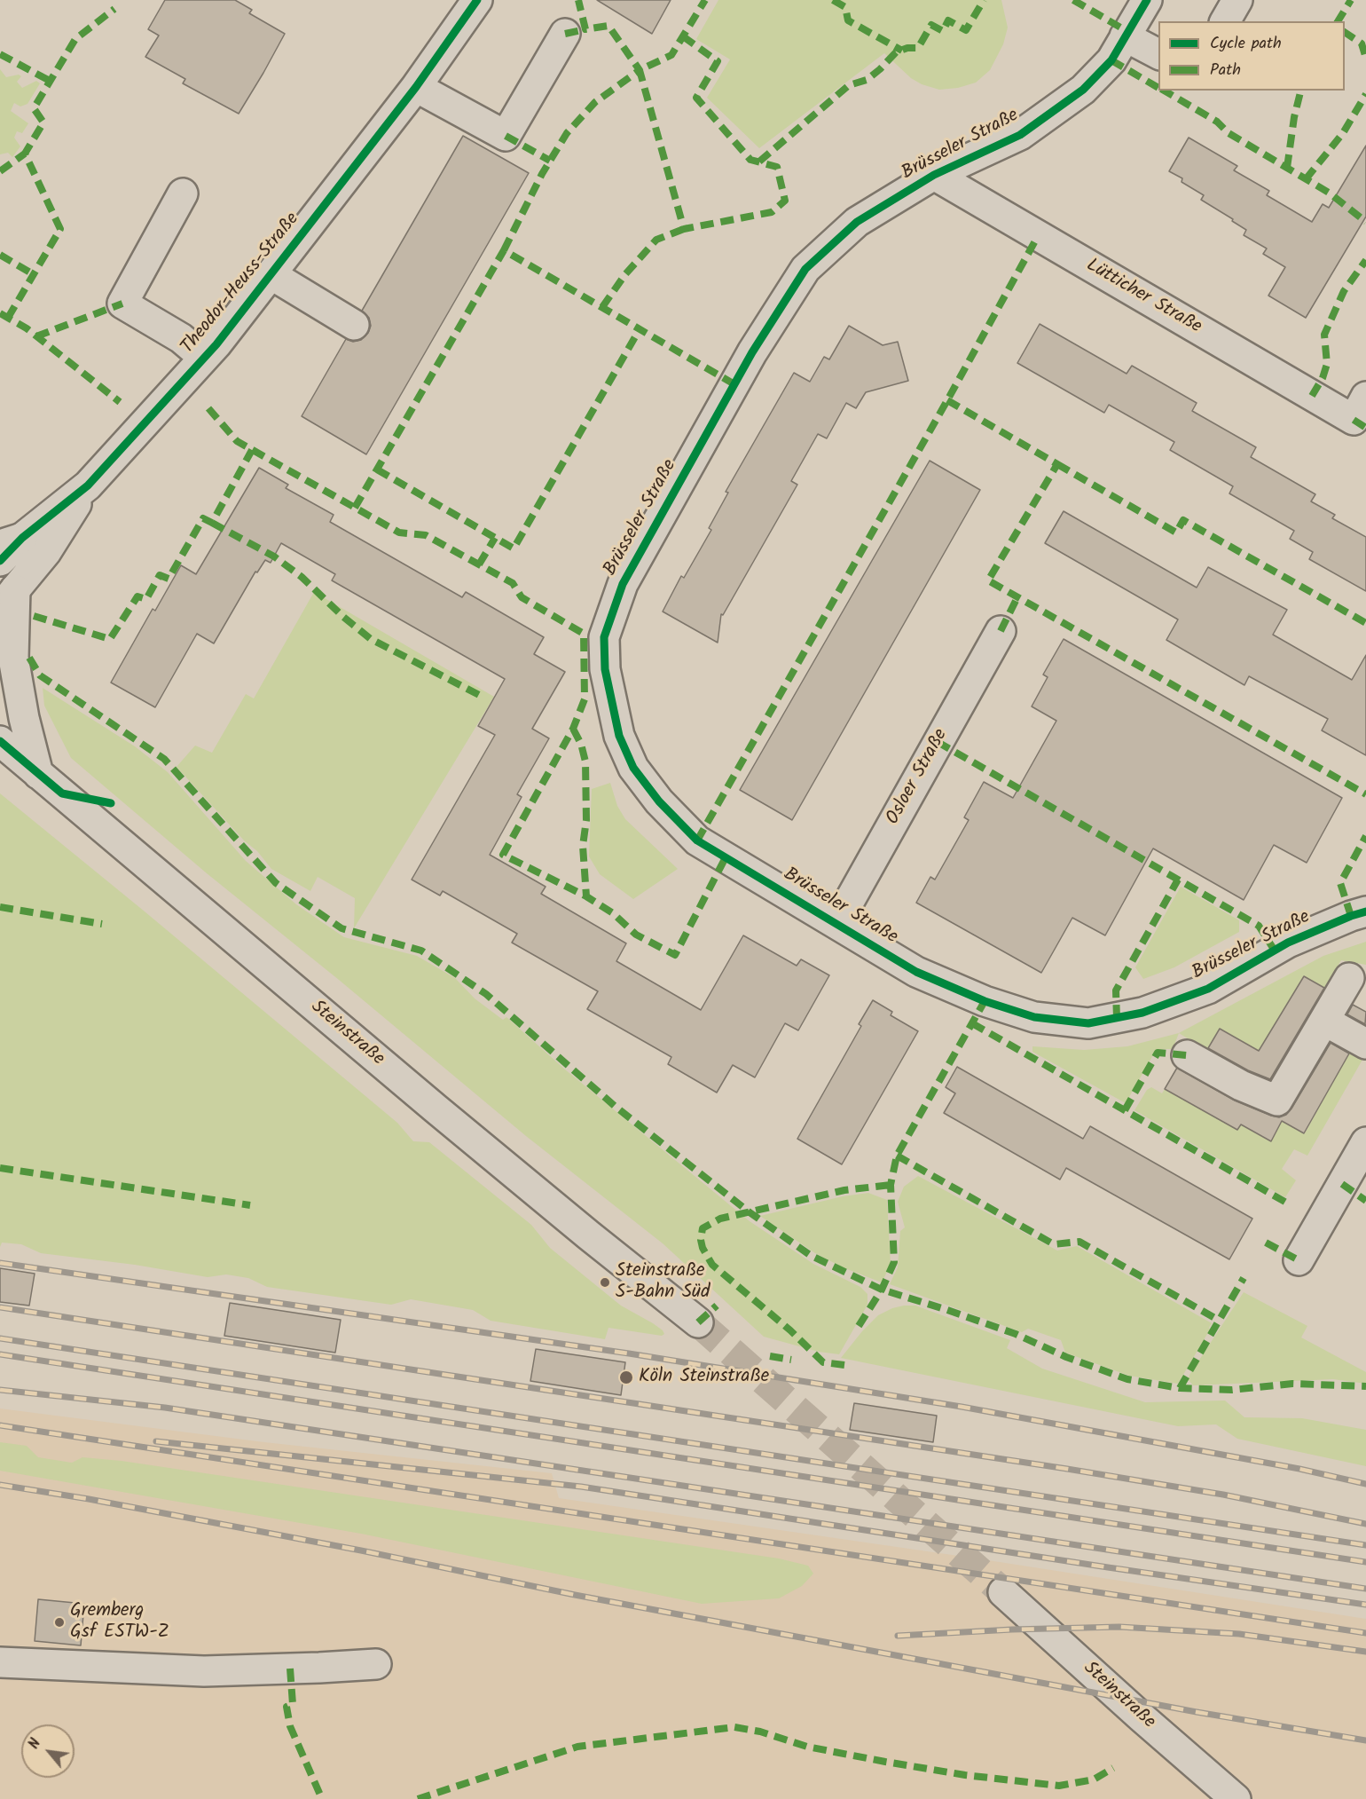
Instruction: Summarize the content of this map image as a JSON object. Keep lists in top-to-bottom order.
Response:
{
  "streets": {
    "street": [
      "Brüsseler Straße",
      "Theodor-Heuss-Straße",
      "Lütticher Straße",
      "Osloer Straße",
      "Steinstraße"
    ]
  },
  "crossings": [
    ["Brüsseler Straße", "Lütticher Straße"],
    ["Brüsseler Straße", "Osloer Straße"]
  ],
  "places": ["Steinstraße S-Bahn Süd", "Köln Steinstraße", "Gremberg Gsf ESTW-Z"],
  "legend": ["Cycle path", "Path"],
  "north": "top left"
}
